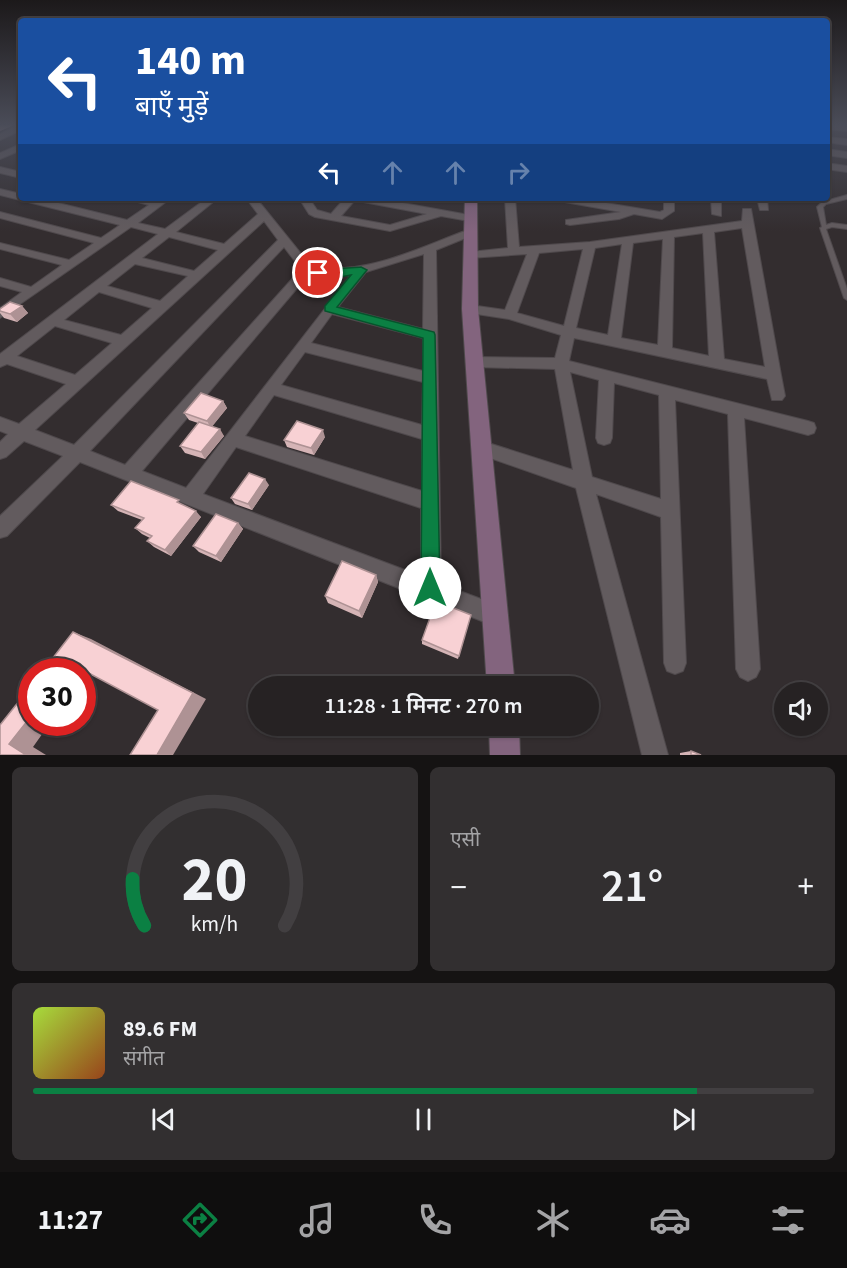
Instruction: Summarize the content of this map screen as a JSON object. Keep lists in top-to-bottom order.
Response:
{
  "page": {
    "turn": ["140 m", "बाएँ मुड़ें"],
    "limit": "30",
    "trip": "11:28 · 1 मिनट · 270 m",
    "tile": "एसी",
    "heat": ["−", "21°", "+"],
    "song": ["89.6 FM", "संगीत"],
    "tabs": "11:27",
    "gauge": ["20", "km/h"]
  }
}
